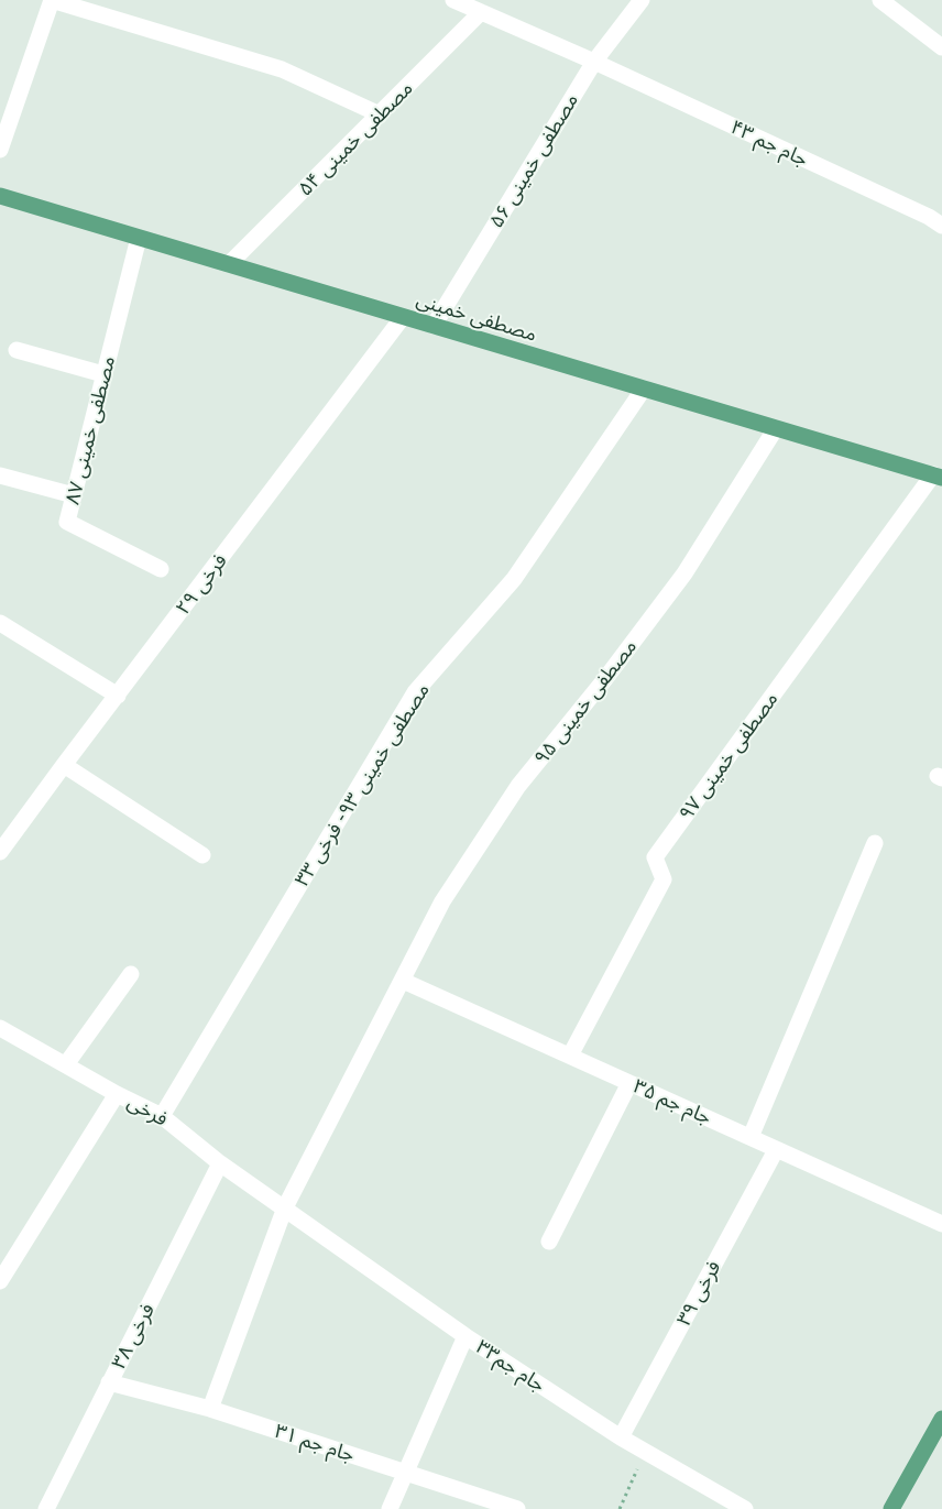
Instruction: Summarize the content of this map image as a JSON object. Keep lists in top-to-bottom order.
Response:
{
  "streets": {
    "main road": ["مصطفی خمینی"],
    "street": [
      "مصطفی خمینی ۵۴",
      "جام جم ۴۳",
      "مصطفی خمینی ۵۶",
      "مصطفی خمینی ۸۷",
      "فرخی ۲۹",
      "مصطفی خمینی ۹۵",
      "مصطفی خمینی ۹۷",
      "مصطفی خمینی ۹۳- فرخی ۳۳",
      "جام جم ۳۵",
      "فرخی",
      "فرخی ۳۹",
      "فرخی ۳۸",
      "جام جم۳۳",
      "جام جم ۳۱"
    ]
  },
  "crossings": [
    ["مصطفی خمینی ۵۴", "جام جم ۴۳"],
    ["مصطفی خمینی ۵۴", "مصطفی خمینی"],
    ["جام جم ۴۳", "مصطفی خمینی ۵۶"],
    ["مصطفی خمینی ۵۶", "مصطفی خمینی"],
    ["مصطفی خمینی", "مصطفی خمینی ۸۷"],
    ["مصطفی خمینی", "فرخی ۲۹"],
    ["مصطفی خمینی", "مصطفی خمینی ۹۵"],
    ["مصطفی خمینی", "مصطفی خمینی ۹۷"],
    ["مصطفی خمینی", "مصطفی خمینی ۹۳- فرخی ۳۳"],
    ["مصطفی خمینی ۹۵", "جام جم ۳۵"],
    ["مصطفی خمینی ۹۵", "فرخی"],
    ["مصطفی خمینی ۹۵", "جام جم۳۳"],
    ["مصطفی خمینی ۹۵", "جام جم ۳۱"],
    ["مصطفی خمینی ۹۷", "جام جم ۳۵"],
    ["مصطفی خمینی ۹۳- فرخی ۳۳", "فرخی"],
    ["جام جم ۳۵", "فرخی ۳۹"],
    ["فرخی", "فرخی ۳۸"],
    ["فرخی", "جام جم۳۳"],
    ["فرخی ۳۹", "جام جم۳۳"],
    ["فرخی ۳۸", "جام جم ۳۱"]
  ]
}
